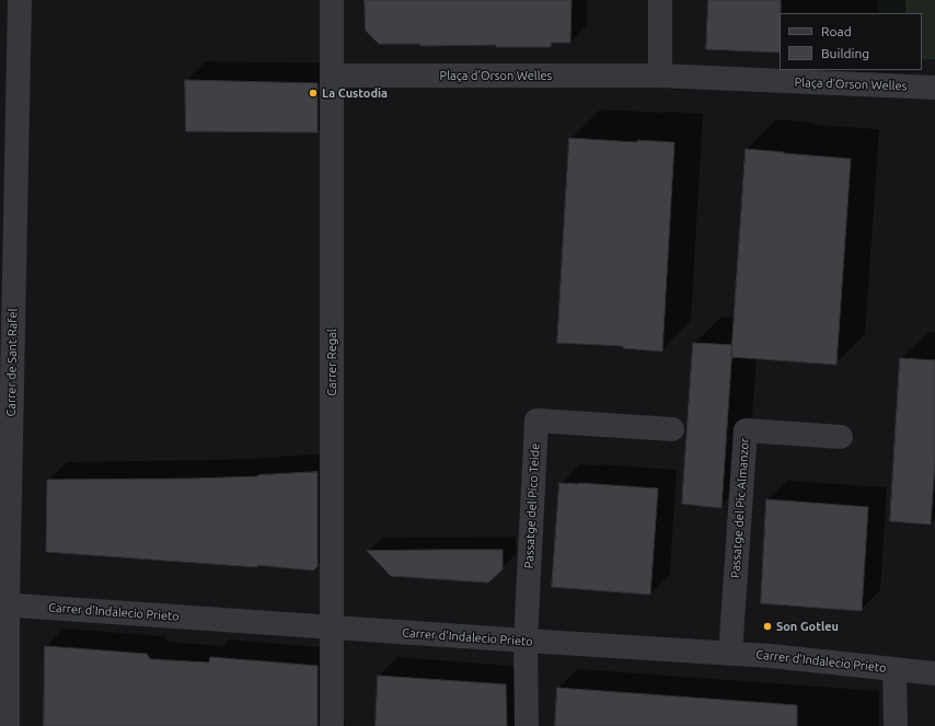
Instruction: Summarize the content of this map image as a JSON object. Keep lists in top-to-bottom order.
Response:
{
  "streets": {
    "street": [
      "Plaça d'Orson Welles",
      "Carrer de Sant Rafel",
      "Carrer Regal",
      "Passatge del Pico Teide",
      "Passatge del Pic Almanzor",
      "Carrer d'Indalecio Prieto"
    ]
  },
  "crossings": [
    ["Plaça d'Orson Welles", "Carrer Regal"],
    ["Carrer de Sant Rafel", "Carrer d'Indalecio Prieto"],
    ["Carrer Regal", "Carrer d'Indalecio Prieto"],
    ["Passatge del Pico Teide", "Carrer d'Indalecio Prieto"],
    ["Passatge del Pic Almanzor", "Carrer d'Indalecio Prieto"]
  ],
  "places": ["La Custodia", "Son Gotleu"],
  "legend": ["Road", "Building"]
}
